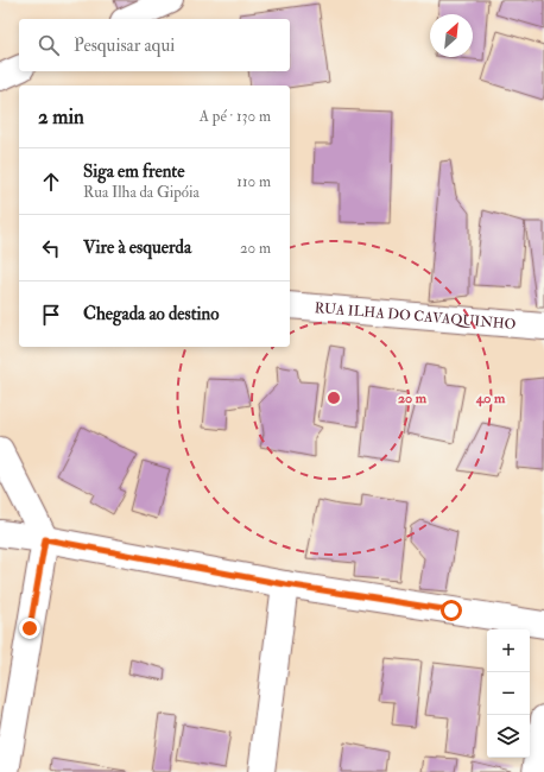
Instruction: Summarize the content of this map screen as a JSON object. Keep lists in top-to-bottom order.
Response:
{
  "streets": {
    "street": ["RUA ILHA DO CAVAQUINHO"]
  },
  "north": "top right",
  "page": {
    "search": "Pesquisar aqui",
    "heading": ["2 min", "A pé · 130 m"],
    "list": [
      ["Siga em frente", "Rua Ilha da Gipóia", "110 m"],
      ["Vire à esquerda", "20 m"],
      "Chegada ao destino"
    ],
    "map_buttons": ["+", "−"]
  },
  "rings": ["20 m", "40 m"]
}
